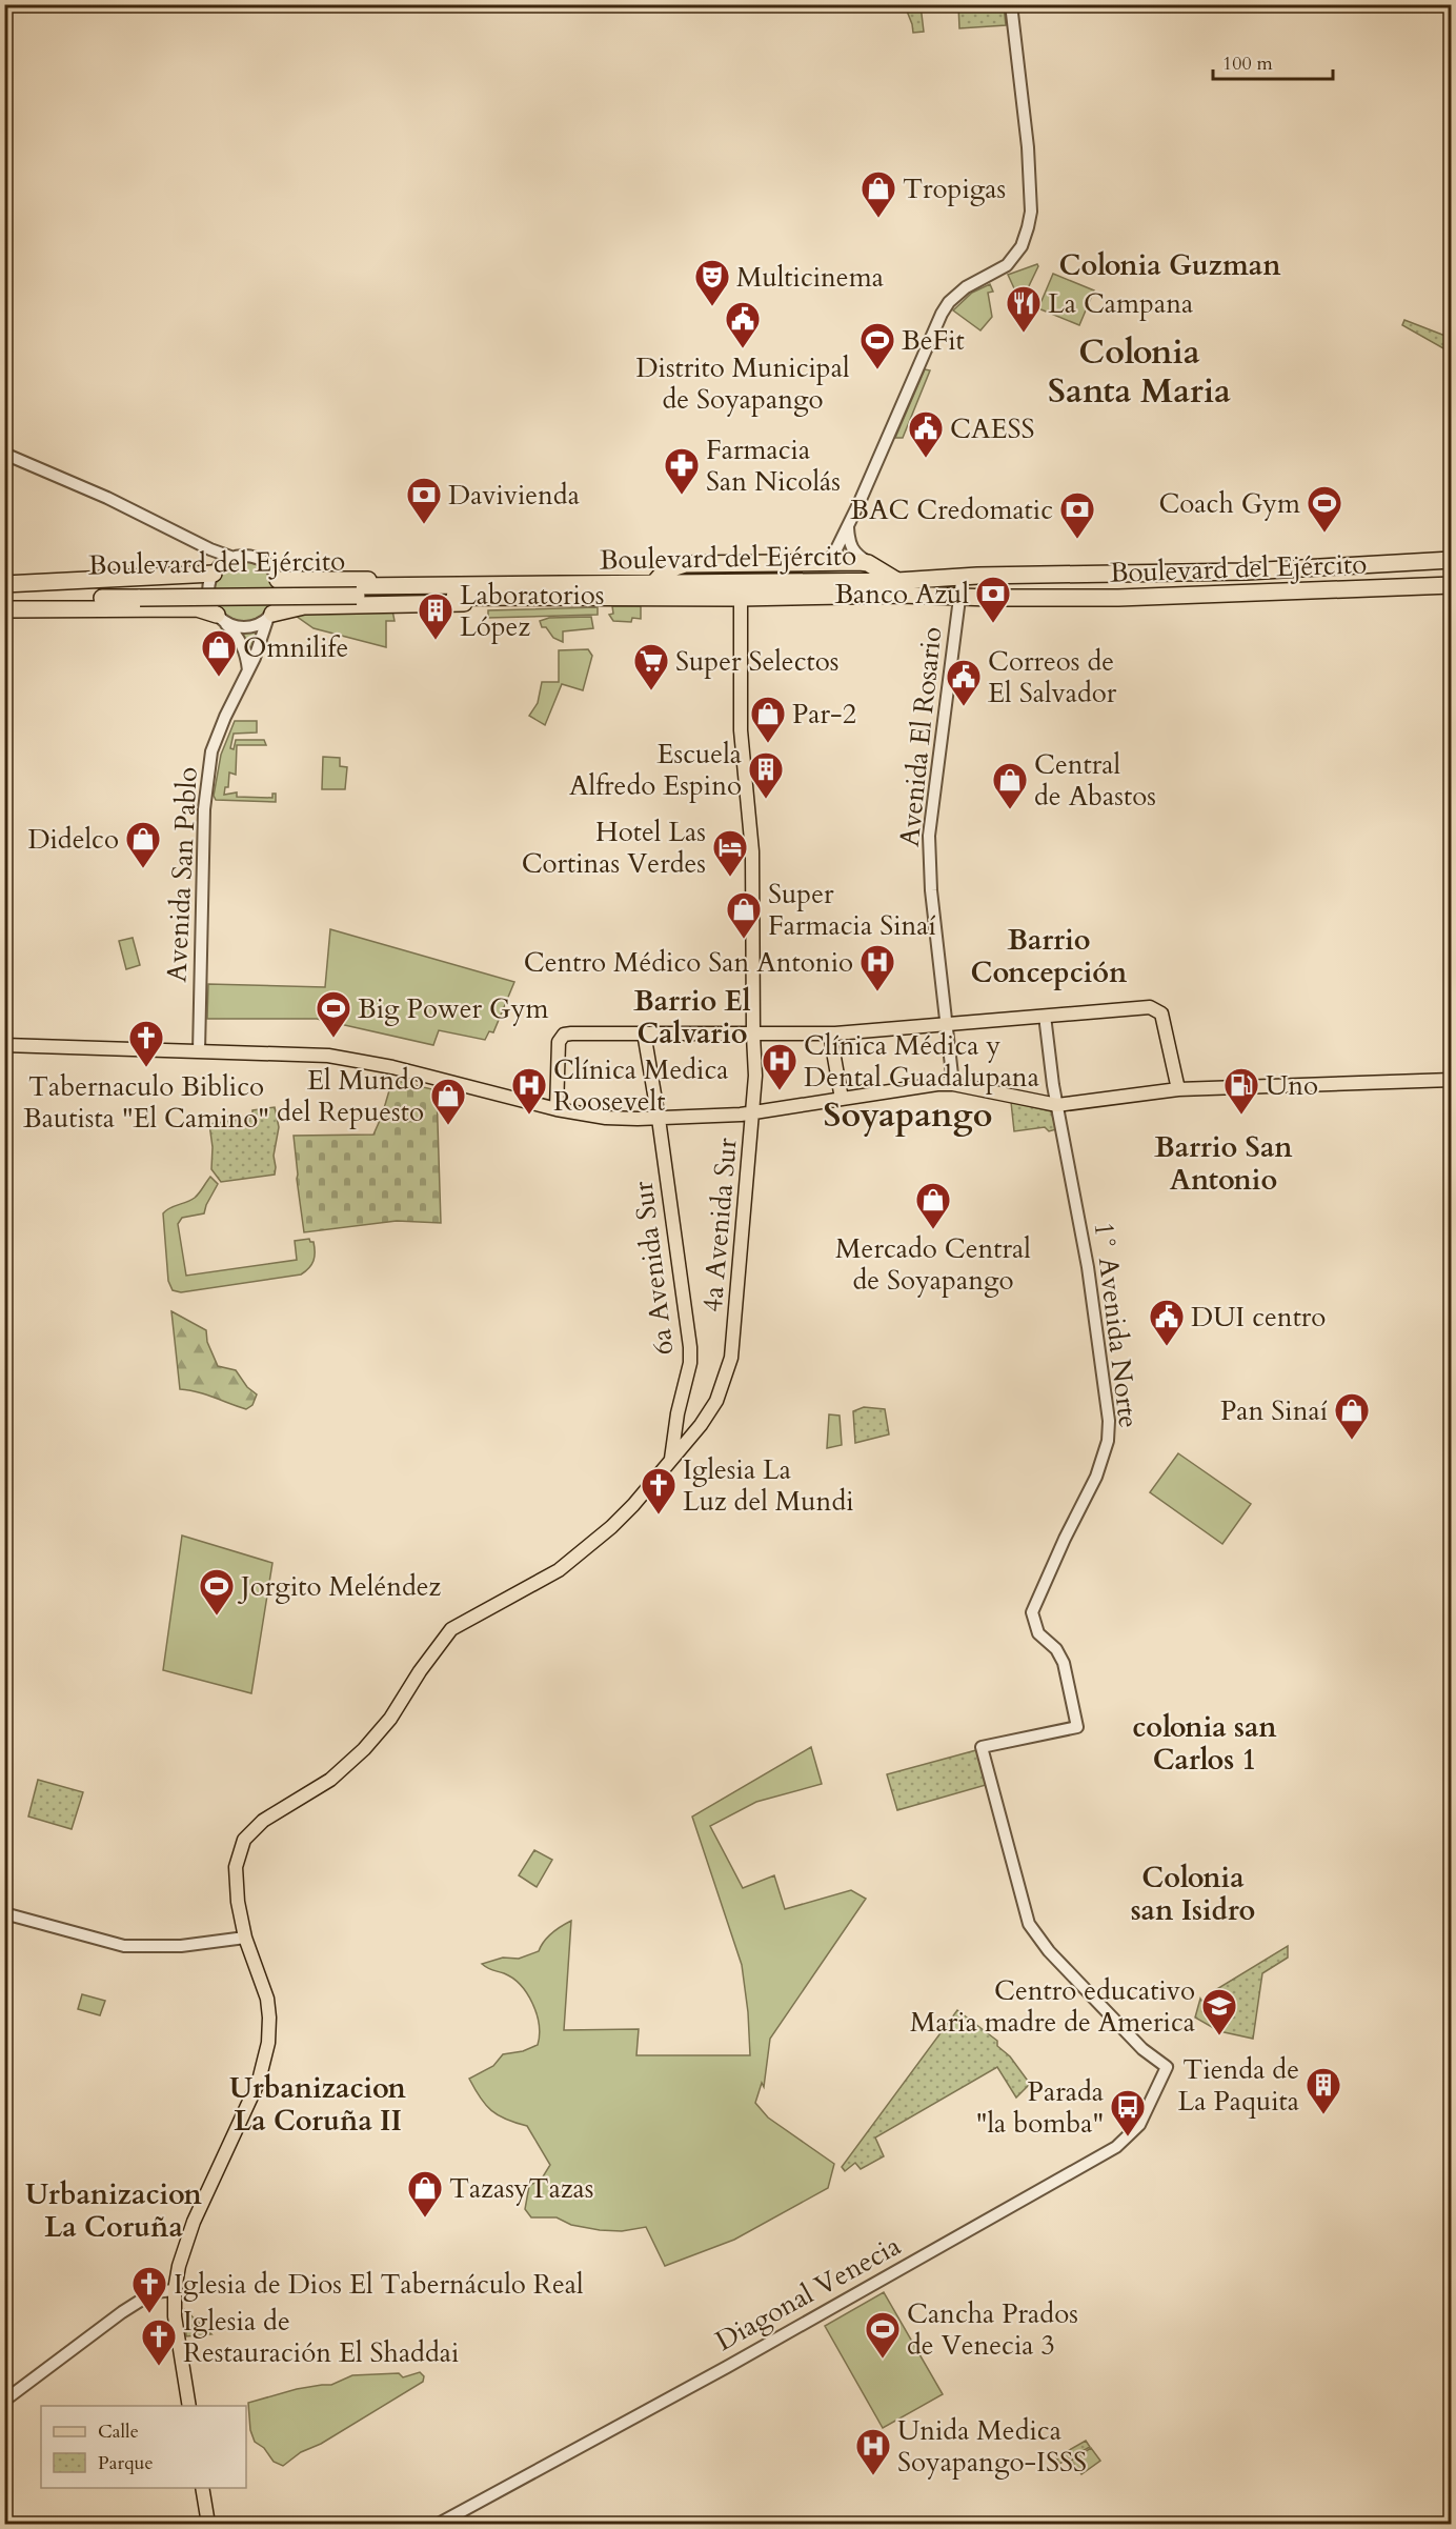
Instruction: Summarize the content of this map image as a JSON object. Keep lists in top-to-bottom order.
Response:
{
  "streets": {
    "highway": ["Boulevard del Ejército"],
    "main road": ["4a Avenida Sur", "6a Avenida Sur"],
    "street": [
      "Avenida El Rosario",
      "Avenida San Pablo",
      "1° Avenida Norte",
      "Diagonal Venecia"
    ]
  },
  "crossings": [
    ["Boulevard del Ejército", "Avenida El Rosario"],
    ["Boulevard del Ejército", "4a Avenida Sur"],
    ["4a Avenida Sur", "6a Avenida Sur"],
    ["1° Avenida Norte", "Diagonal Venecia"]
  ],
  "districts": [
    "Colonia Guzman",
    "Colonia Santa Maria",
    "Barrio Concepción",
    "Barrio El Calvario",
    "Soyapango",
    "Barrio San Antonio",
    "colonia san Carlos 1",
    "Colonia san Isidro",
    "Urbanizacion La Coruña II",
    "Urbanizacion La Coruña"
  ],
  "places": {
    "shop": [
      "Tropigas",
      "Omnilife",
      "Par-2",
      "Central de Abastos",
      "Didelco",
      "Super Farmacia Sinaí",
      "El Mundo del Repuesto",
      "Mercado Central de Soyapango",
      "Pan Sinaí",
      "TazasyTazas"
    ],
    "theatre": ["Multicinema"],
    "restaurant": ["La Campana"],
    "public building": [
      "Distrito Municipal de Soyapango",
      "CAESS",
      "Correos de El Salvador",
      "DUI centro"
    ],
    "sports": [
      "BeFit",
      "Coach Gym",
      "Big Power Gym",
      "Jorgito Meléndez",
      "Cancha Prados de Venecia 3"
    ],
    "pharmacy": ["Farmacia San Nicolás"],
    "bank": ["Davivienda", "BAC Credomatic", "Banco Azul"],
    "building": ["Laboratorios López", "Escuela Alfredo Espino", "Tienda de La Paquita"],
    "supermarket": ["Super Selectos"],
    "hotel": ["Hotel Las Cortinas Verdes"],
    "hospital": [
      "Centro Médico San Antonio",
      "Clínica Médica y Dental Guadalupana",
      "Clínica Medica Roosevelt",
      "Unida Medica Soyapango-ISSS"
    ],
    "church": [
      "Tabernaculo Biblico Bautista \"El Camino\"",
      "Iglesia La Luz del Mundi",
      "Iglesia de Dios El Tabernáculo Real",
      "Iglesia de Restauración El Shaddai"
    ],
    "fuel station": ["Uno"],
    "school or university": ["Centro educativo Maria madre de America"],
    "bus stop": ["Parada \"la bomba\""]
  },
  "legend": ["Calle", "Parque"],
  "scale_bar": "100 m"
}
